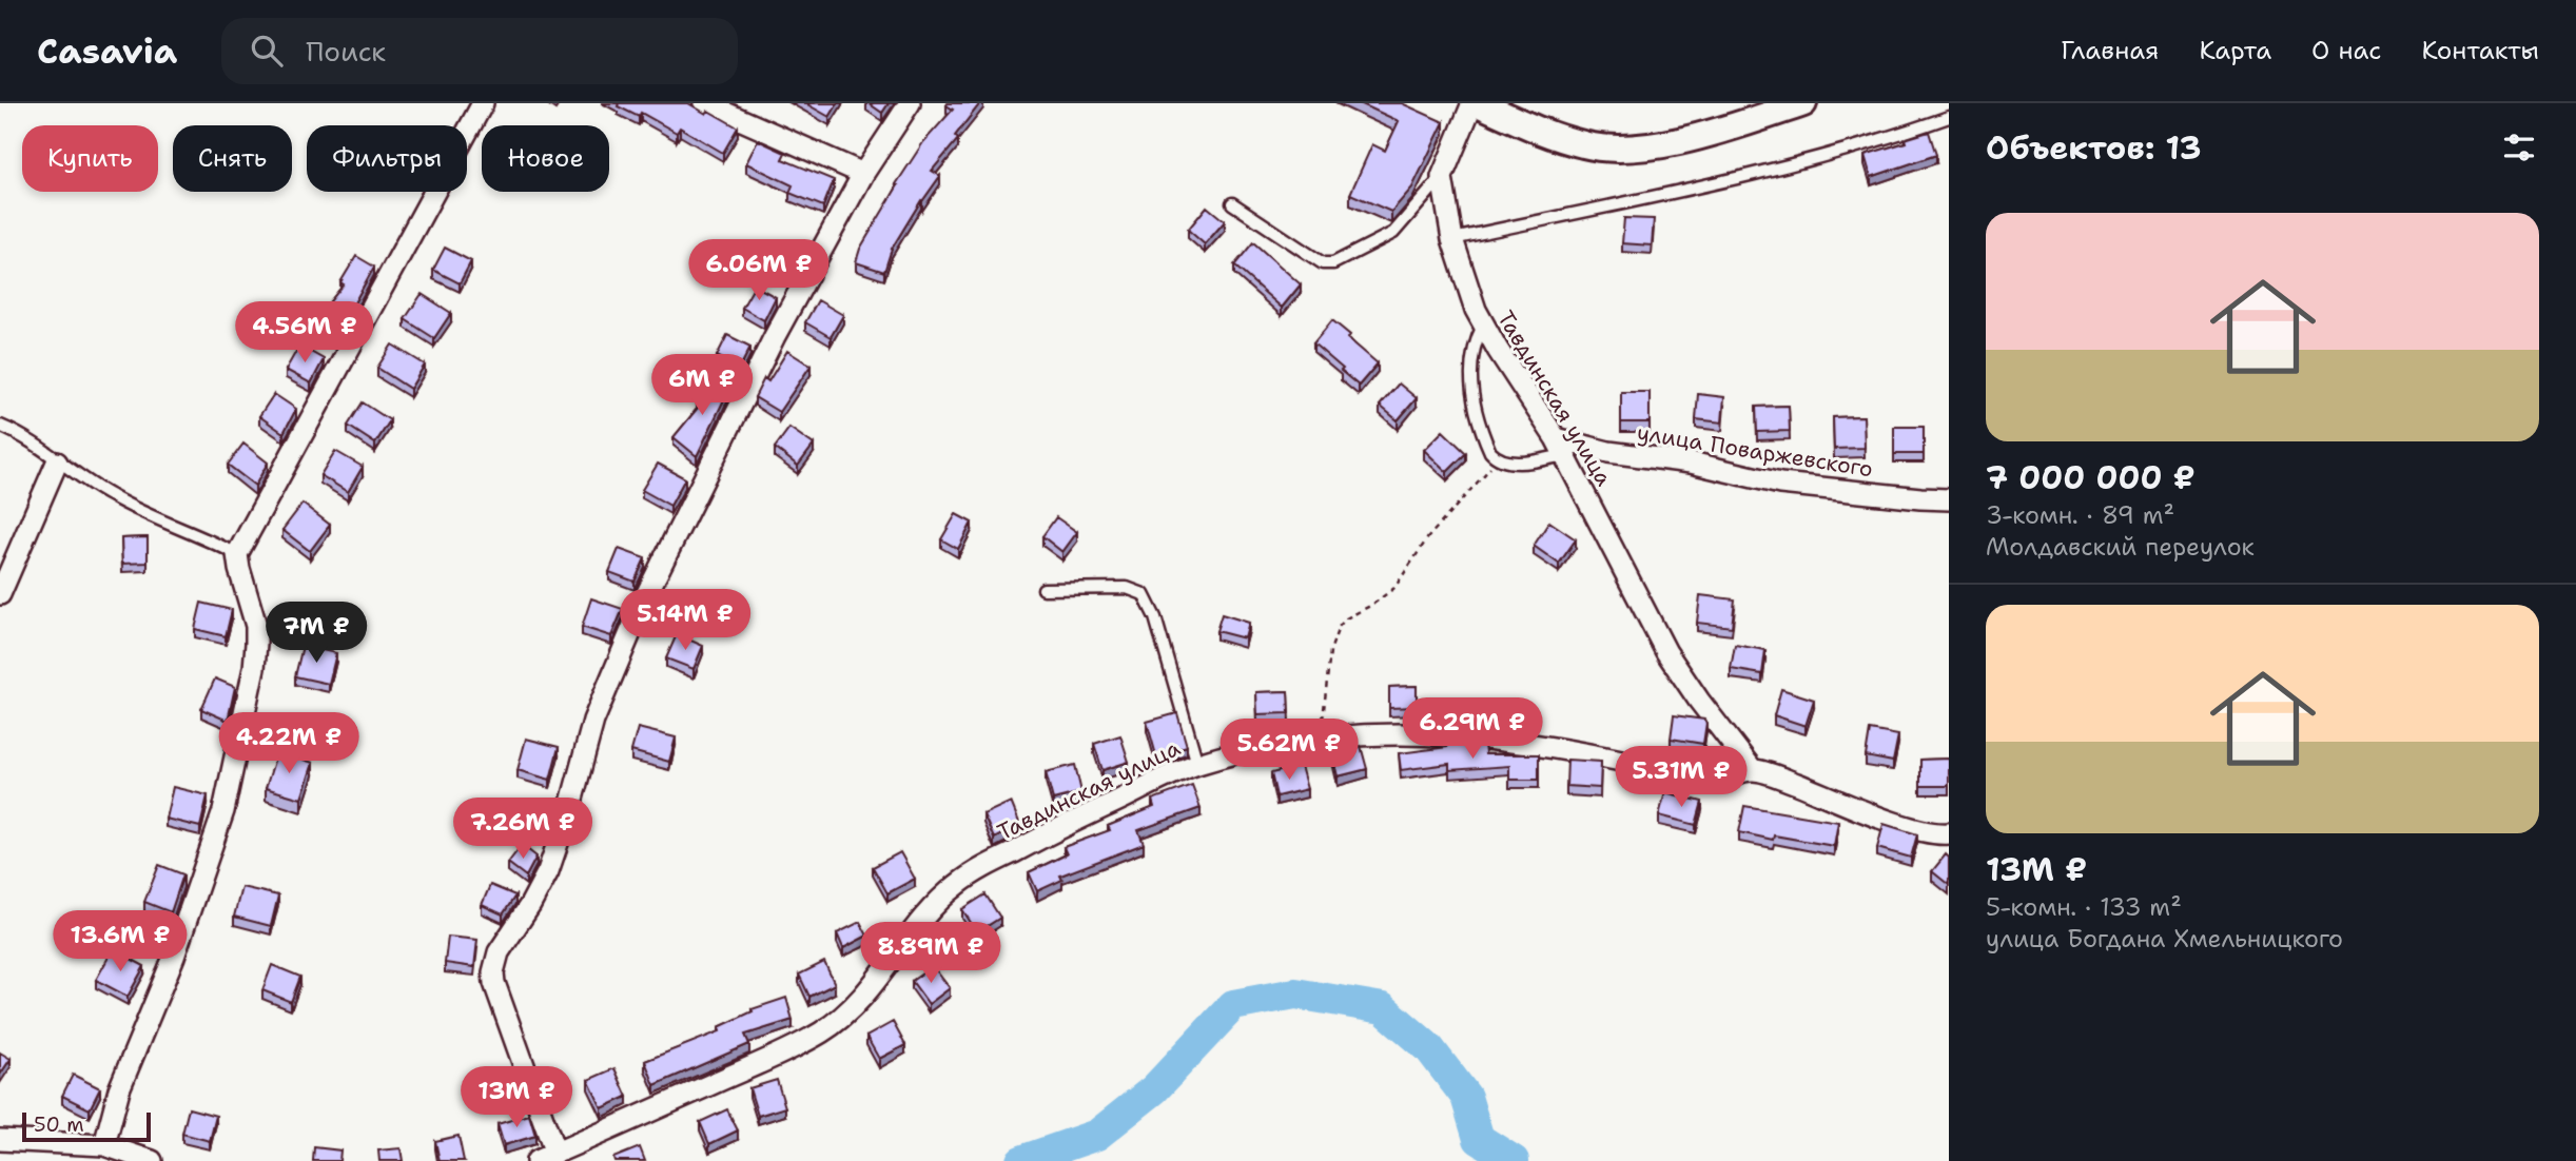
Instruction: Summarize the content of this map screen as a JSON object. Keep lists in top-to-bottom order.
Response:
{
  "streets": {
    "street": ["Тавдинская улица", "улица Поваржевского"]
  },
  "crossings": [
    ["Тавдинская улица", "улица Поваржевского"]
  ],
  "scale_bar": "50 m",
  "page": {
    "header": "Casavia",
    "search": "Поиск",
    "nav": [
      "Главная",
      "Карта",
      "О нас",
      "Контакты"
    ],
    "heading": "Объектов: 13",
    "chip": [
      "Купить",
      "Снять",
      "Фильтры",
      "Новое"
    ],
    "list": [
      {
        "name": "7 000 000 ₽",
        "note": "3-комн. · 89 m² · Молдавский переулок"
      },
      {
        "name": "13M ₽",
        "note": "5-комн. · 133 m² · улица Богдана Хмельницкого"
      }
    ],
    "price": [
      "6.06M ₽",
      "4.56M ₽",
      "6M ₽",
      "5.14M ₽",
      "7M ₽",
      "6.29M ₽",
      "4.22M ₽",
      "5.62M ₽",
      "5.31M ₽",
      "7.26M ₽",
      "13.6M ₽",
      "8.89M ₽",
      "13M ₽"
    ],
    "scale": "50 m"
  }
}
